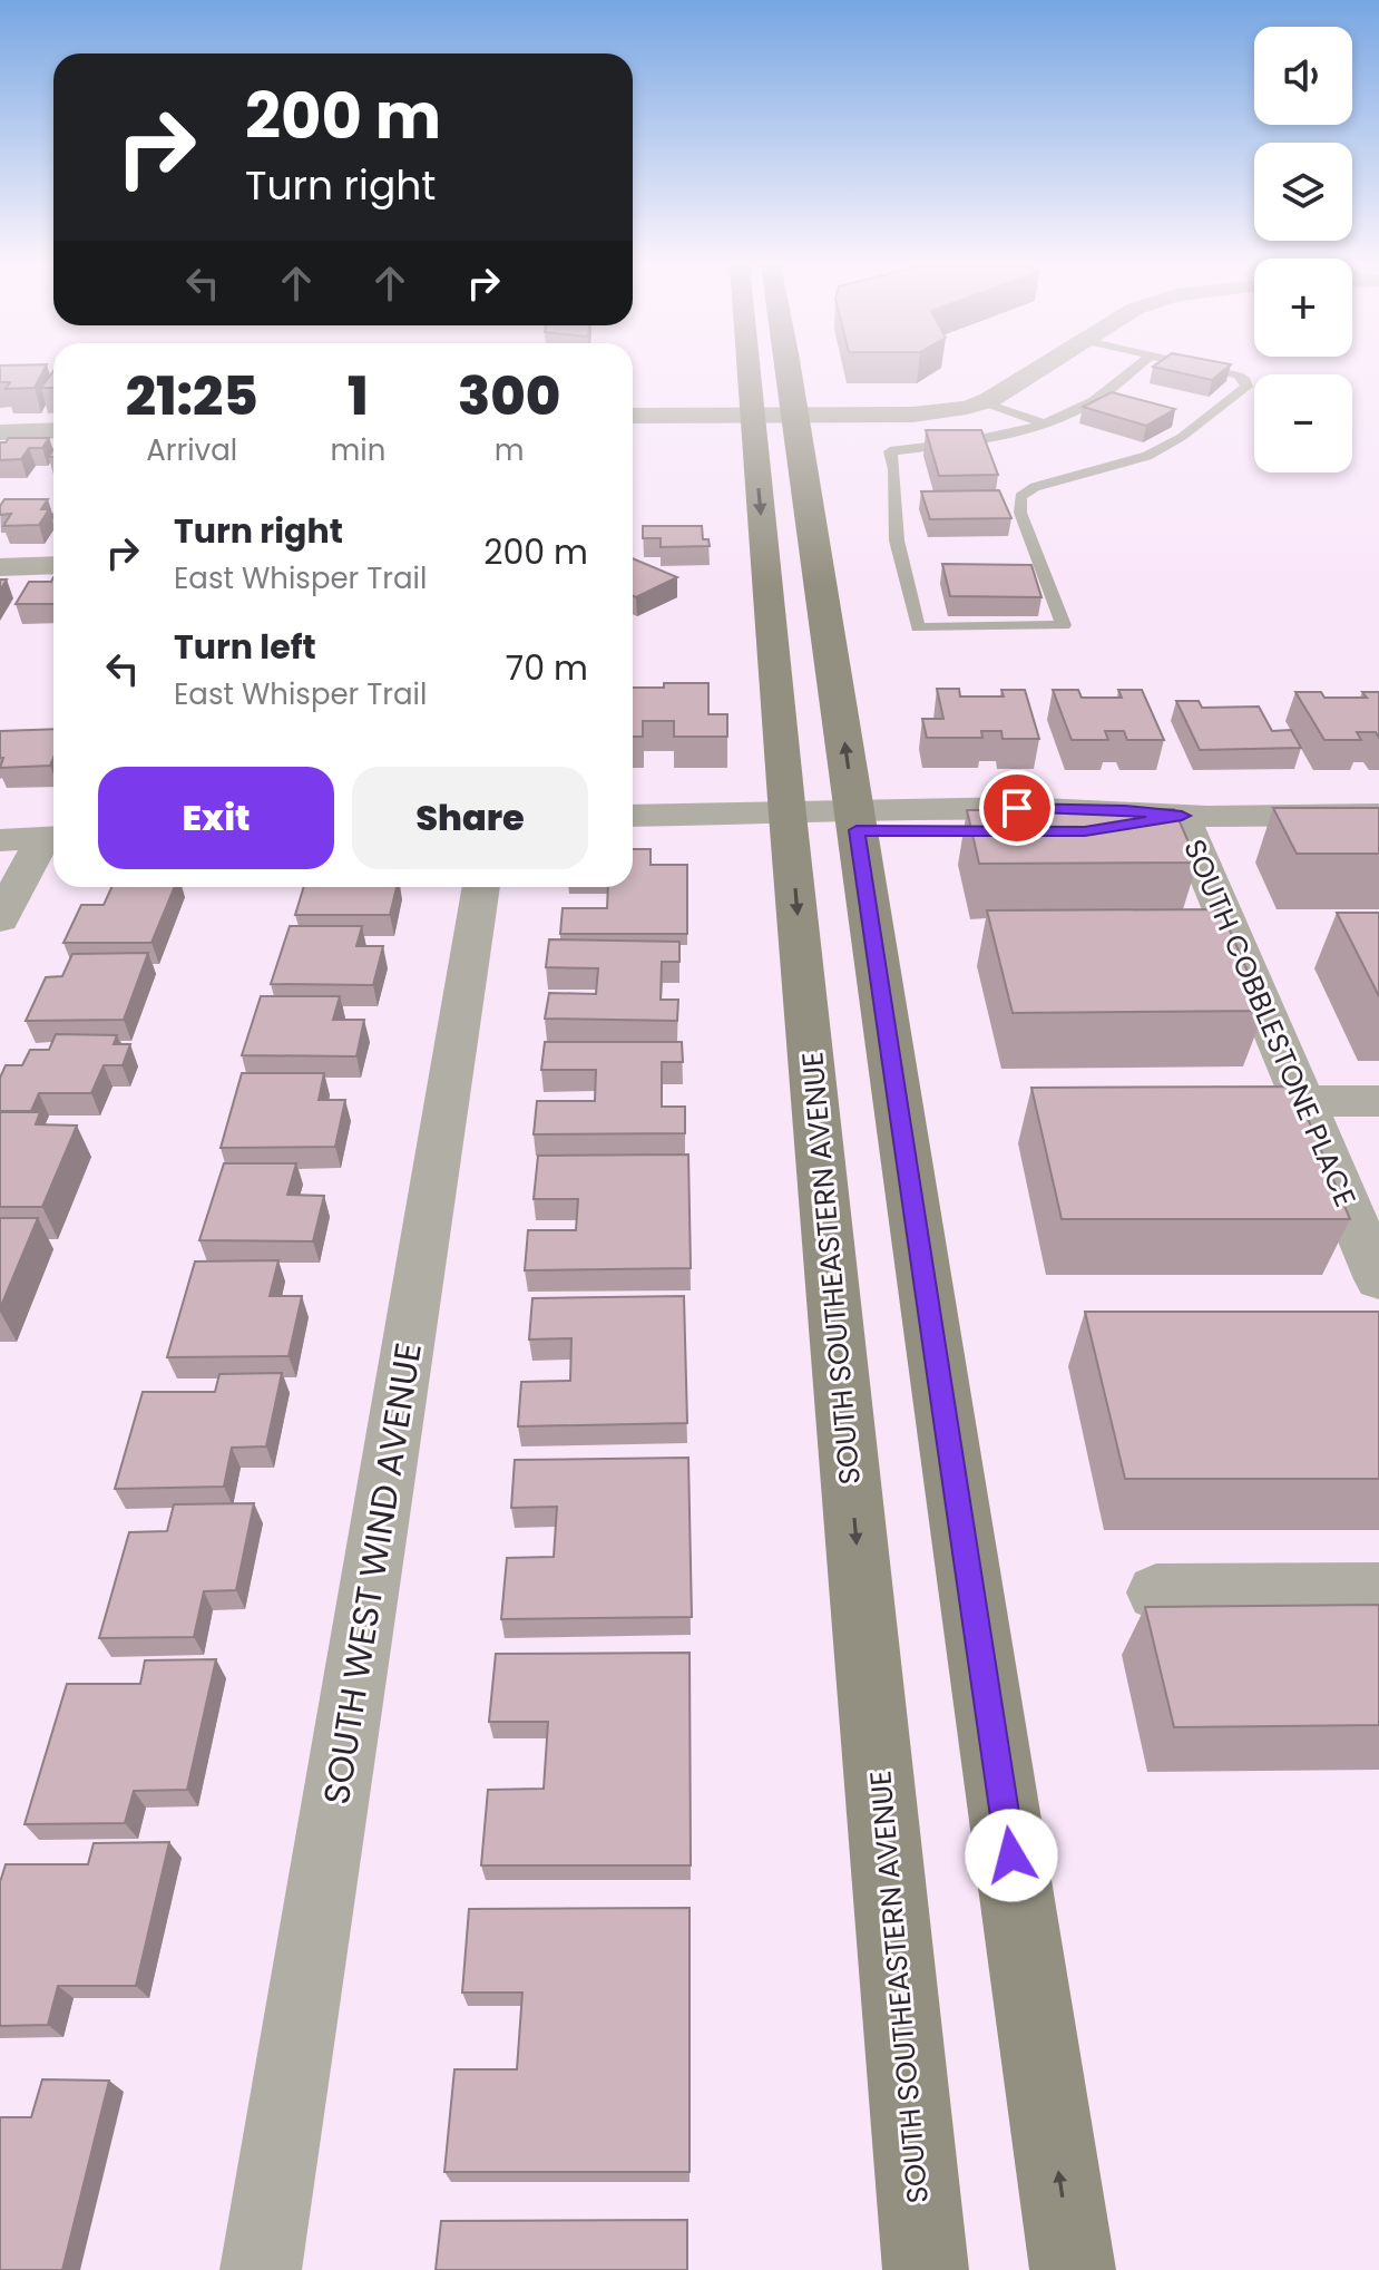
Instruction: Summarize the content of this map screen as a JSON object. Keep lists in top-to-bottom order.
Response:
{
  "streets": {
    "main road": ["SOUTH SOUTHEASTERN AVENUE"],
    "street": ["SOUTH COBBLESTONE PLACE", "SOUTH WEST WIND AVENUE"]
  },
  "page": {
    "map_buttons": ["+", "−"],
    "turn": ["200 m", "Turn right"],
    "eta": [
      "21:25",
      "Arrival",
      "1",
      "min",
      "300",
      "m"
    ],
    "list": [
      {
        "name": "Turn right",
        "note": "East Whisper Trail",
        "value": "200 m"
      },
      {
        "name": "Turn left",
        "note": "East Whisper Trail",
        "value": "70 m"
      }
    ],
    "buttons": ["Exit", "Share"]
  }
}
